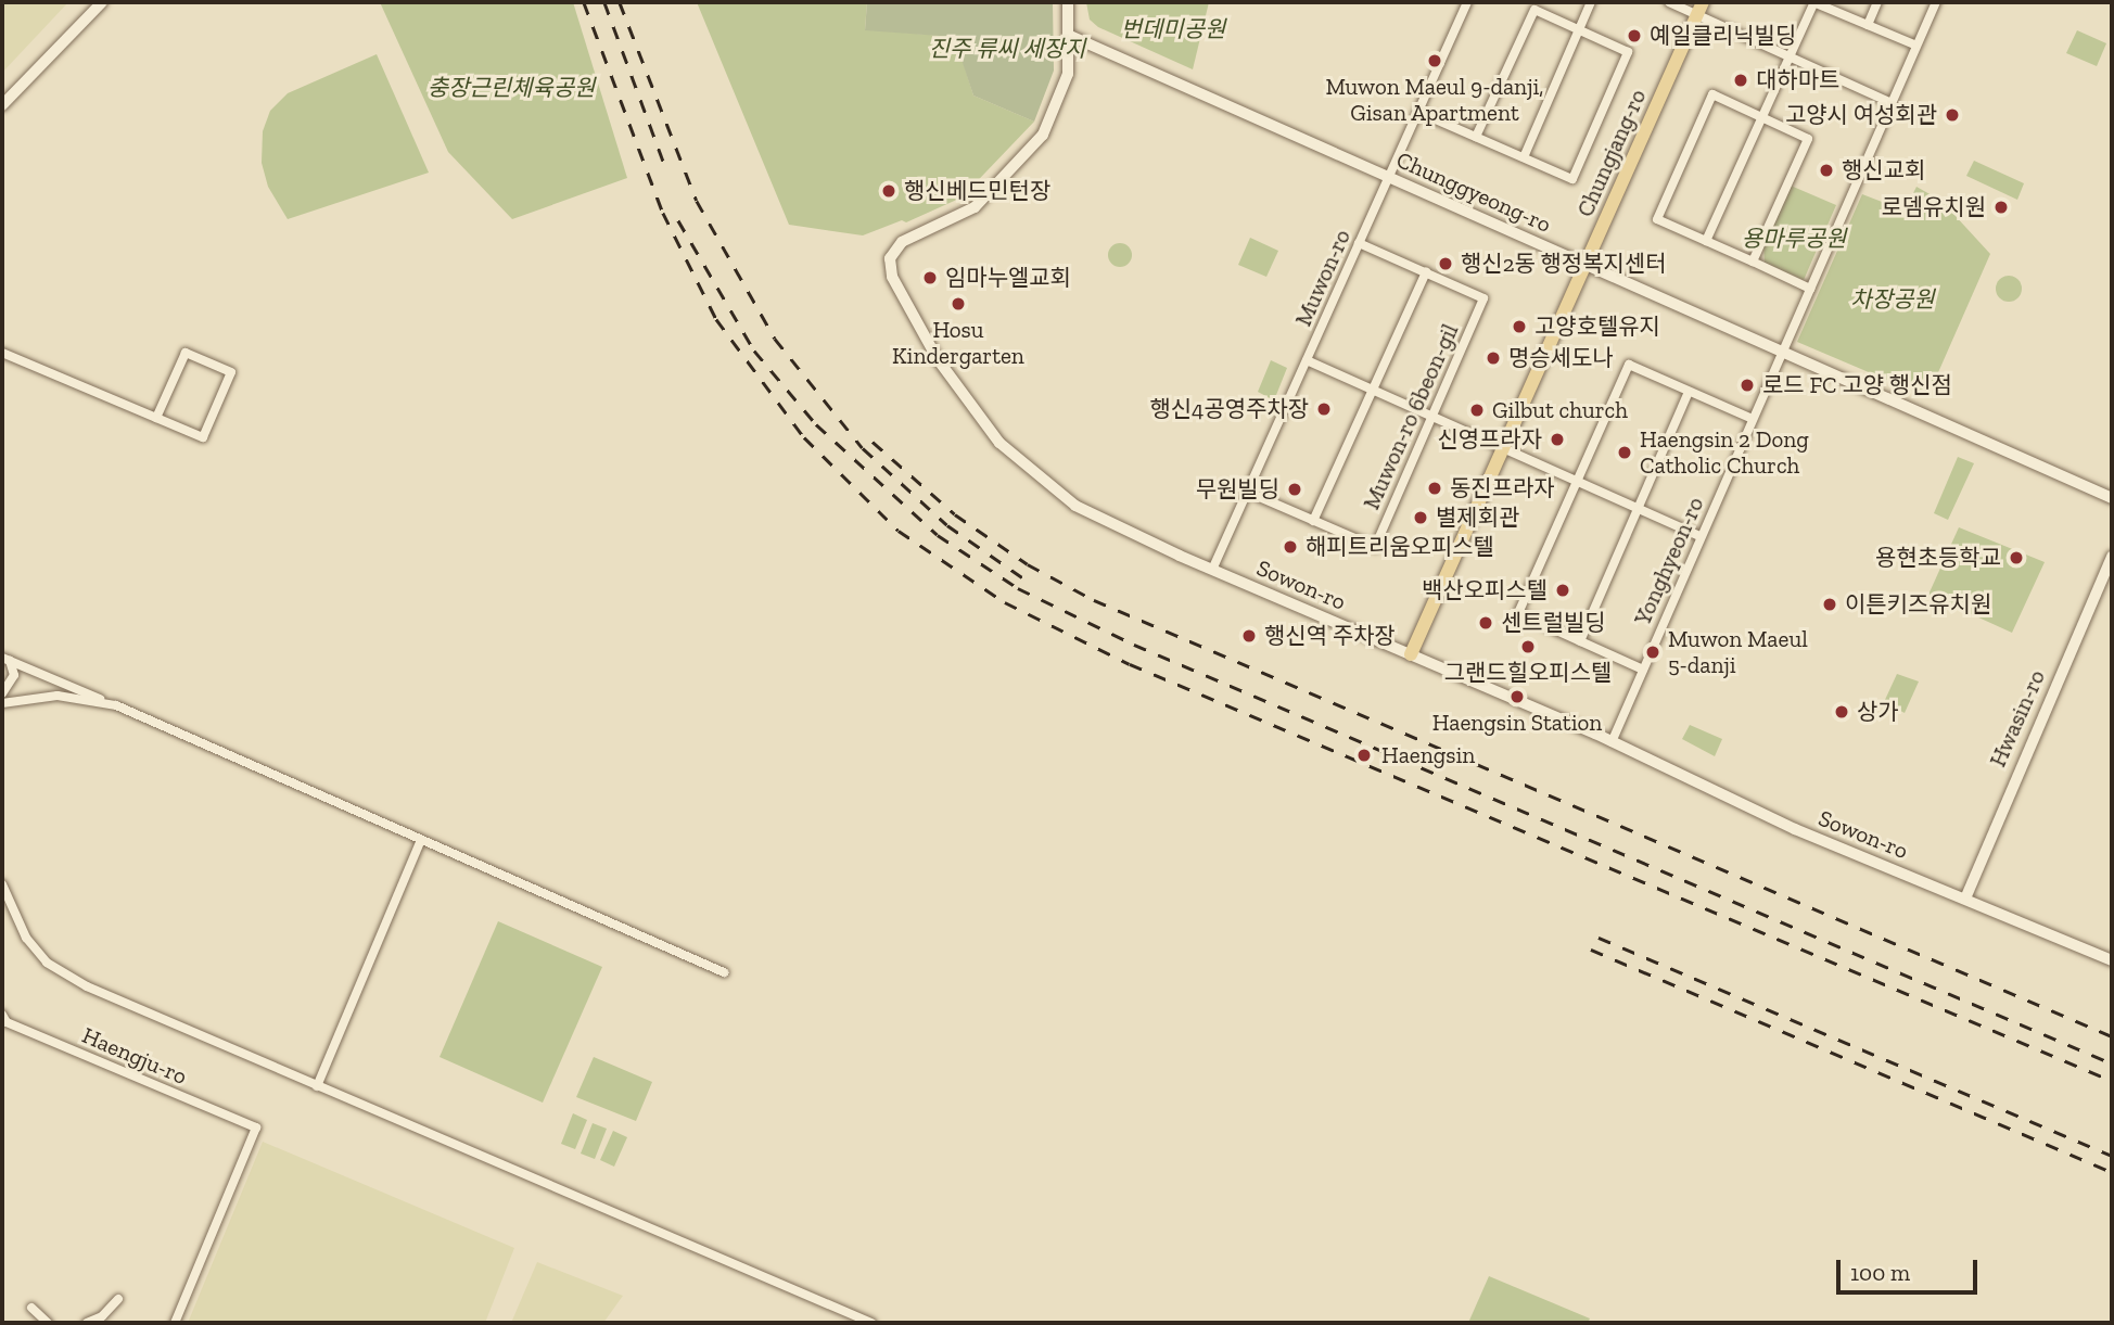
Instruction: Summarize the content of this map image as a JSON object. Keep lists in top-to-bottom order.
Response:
{
  "streets": {
    "main road": [
      "Chungjang-ro",
      "Chunggyeong-ro",
      "Sowon-ro",
      "Hwasin-ro"
    ],
    "street": [
      "Muwon-ro",
      "Muwon-ro 6beon-gil",
      "Yonghyeon-ro",
      "Haengju-ro"
    ]
  },
  "crossings": [
    ["Chungjang-ro", "Chunggyeong-ro"],
    ["Chungjang-ro", "Sowon-ro"],
    ["Chunggyeong-ro", "Muwon-ro"],
    ["Chunggyeong-ro", "Yonghyeon-ro"],
    ["Chunggyeong-ro", "Sowon-ro"],
    ["Muwon-ro", "Muwon-ro 6beon-gil"],
    ["Muwon-ro", "Sowon-ro"],
    ["Yonghyeon-ro", "Sowon-ro"],
    ["Sowon-ro", "Hwasin-ro"]
  ],
  "parks": [
    "번데미공원",
    "진주 류씨 세장지",
    "충장근린체육공원",
    "용마루공원",
    "차장공원"
  ],
  "places": [
    "예일클리닉빌딩",
    "Muwon Maeul 9-danji, Gisan Apartment",
    "대하마트",
    "고양시 여성회관",
    "행신교회",
    "행신베드민턴장",
    "로뎀유치원",
    "행신2동 행정복지센터",
    "임마누엘교회",
    "Hosu Kindergarten",
    "고양호텔유지",
    "명승세도나",
    "로드 FC 고양 행신점",
    "행신4공영주차장",
    "Gilbut church",
    "신영프라자",
    "Haengsin 2 Dong Catholic Church",
    "동진프라자",
    "무원빌딩",
    "별제회관",
    "해피트리움오피스텔",
    "용현초등학교",
    "백산오피스텔",
    "이튼키즈유치원",
    "센트럴빌딩",
    "행신역 주차장",
    "그랜드힐오피스텔",
    "Muwon Maeul 5-danji",
    "Haengsin Station",
    "상가",
    "Haengsin"
  ],
  "scale_bar": "100 m"
}
